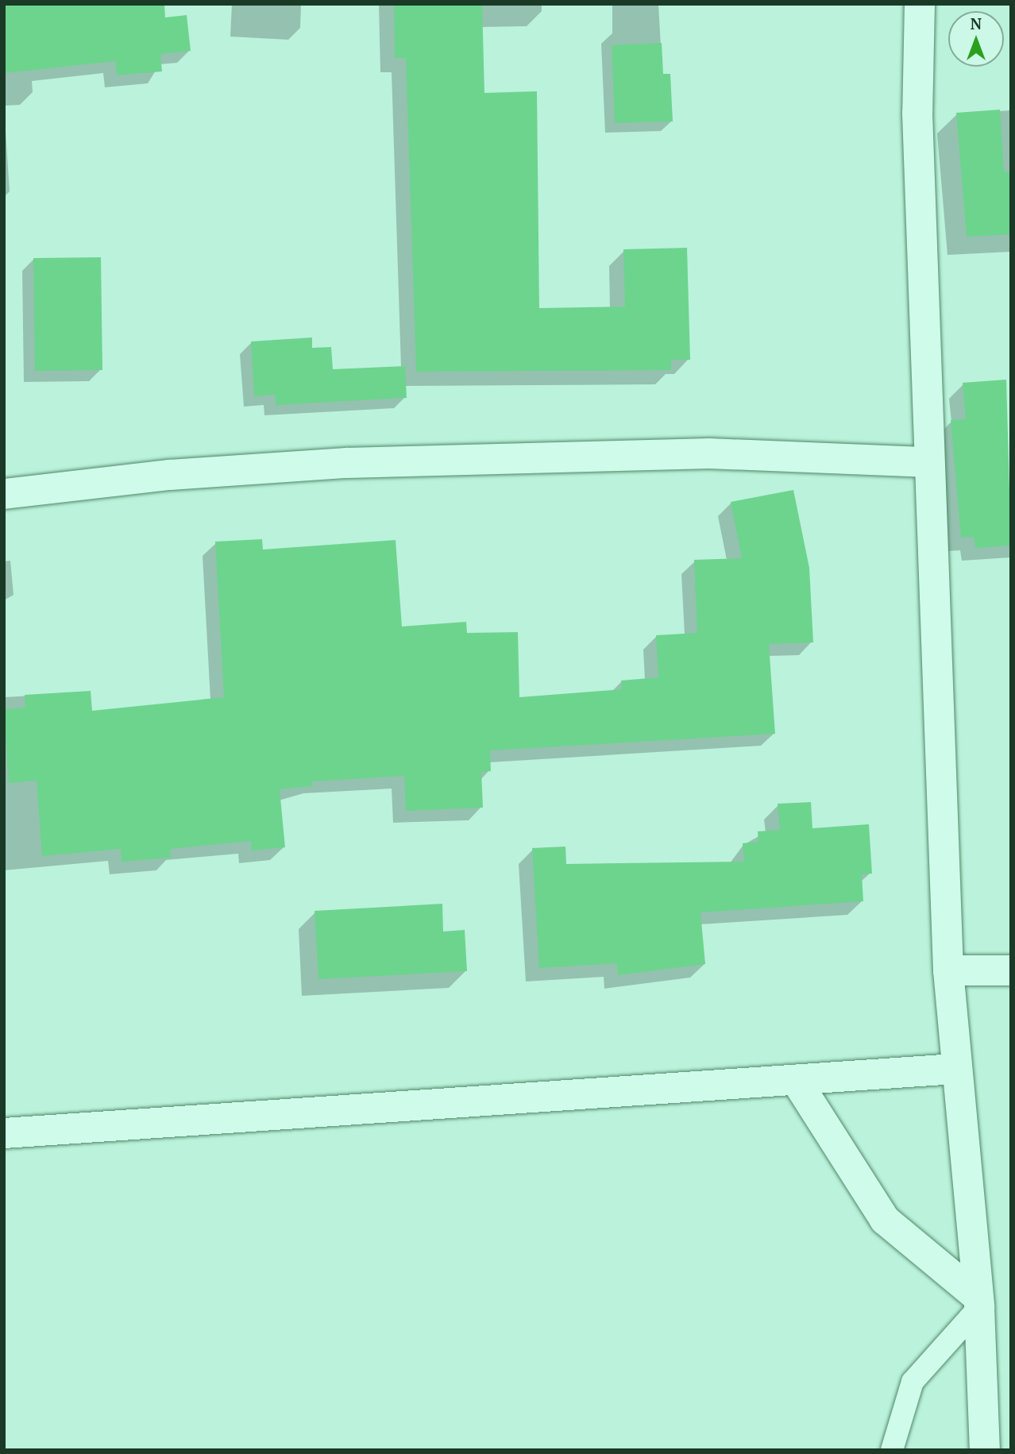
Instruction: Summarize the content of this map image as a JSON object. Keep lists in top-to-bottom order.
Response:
{
  "north": "top"
}
